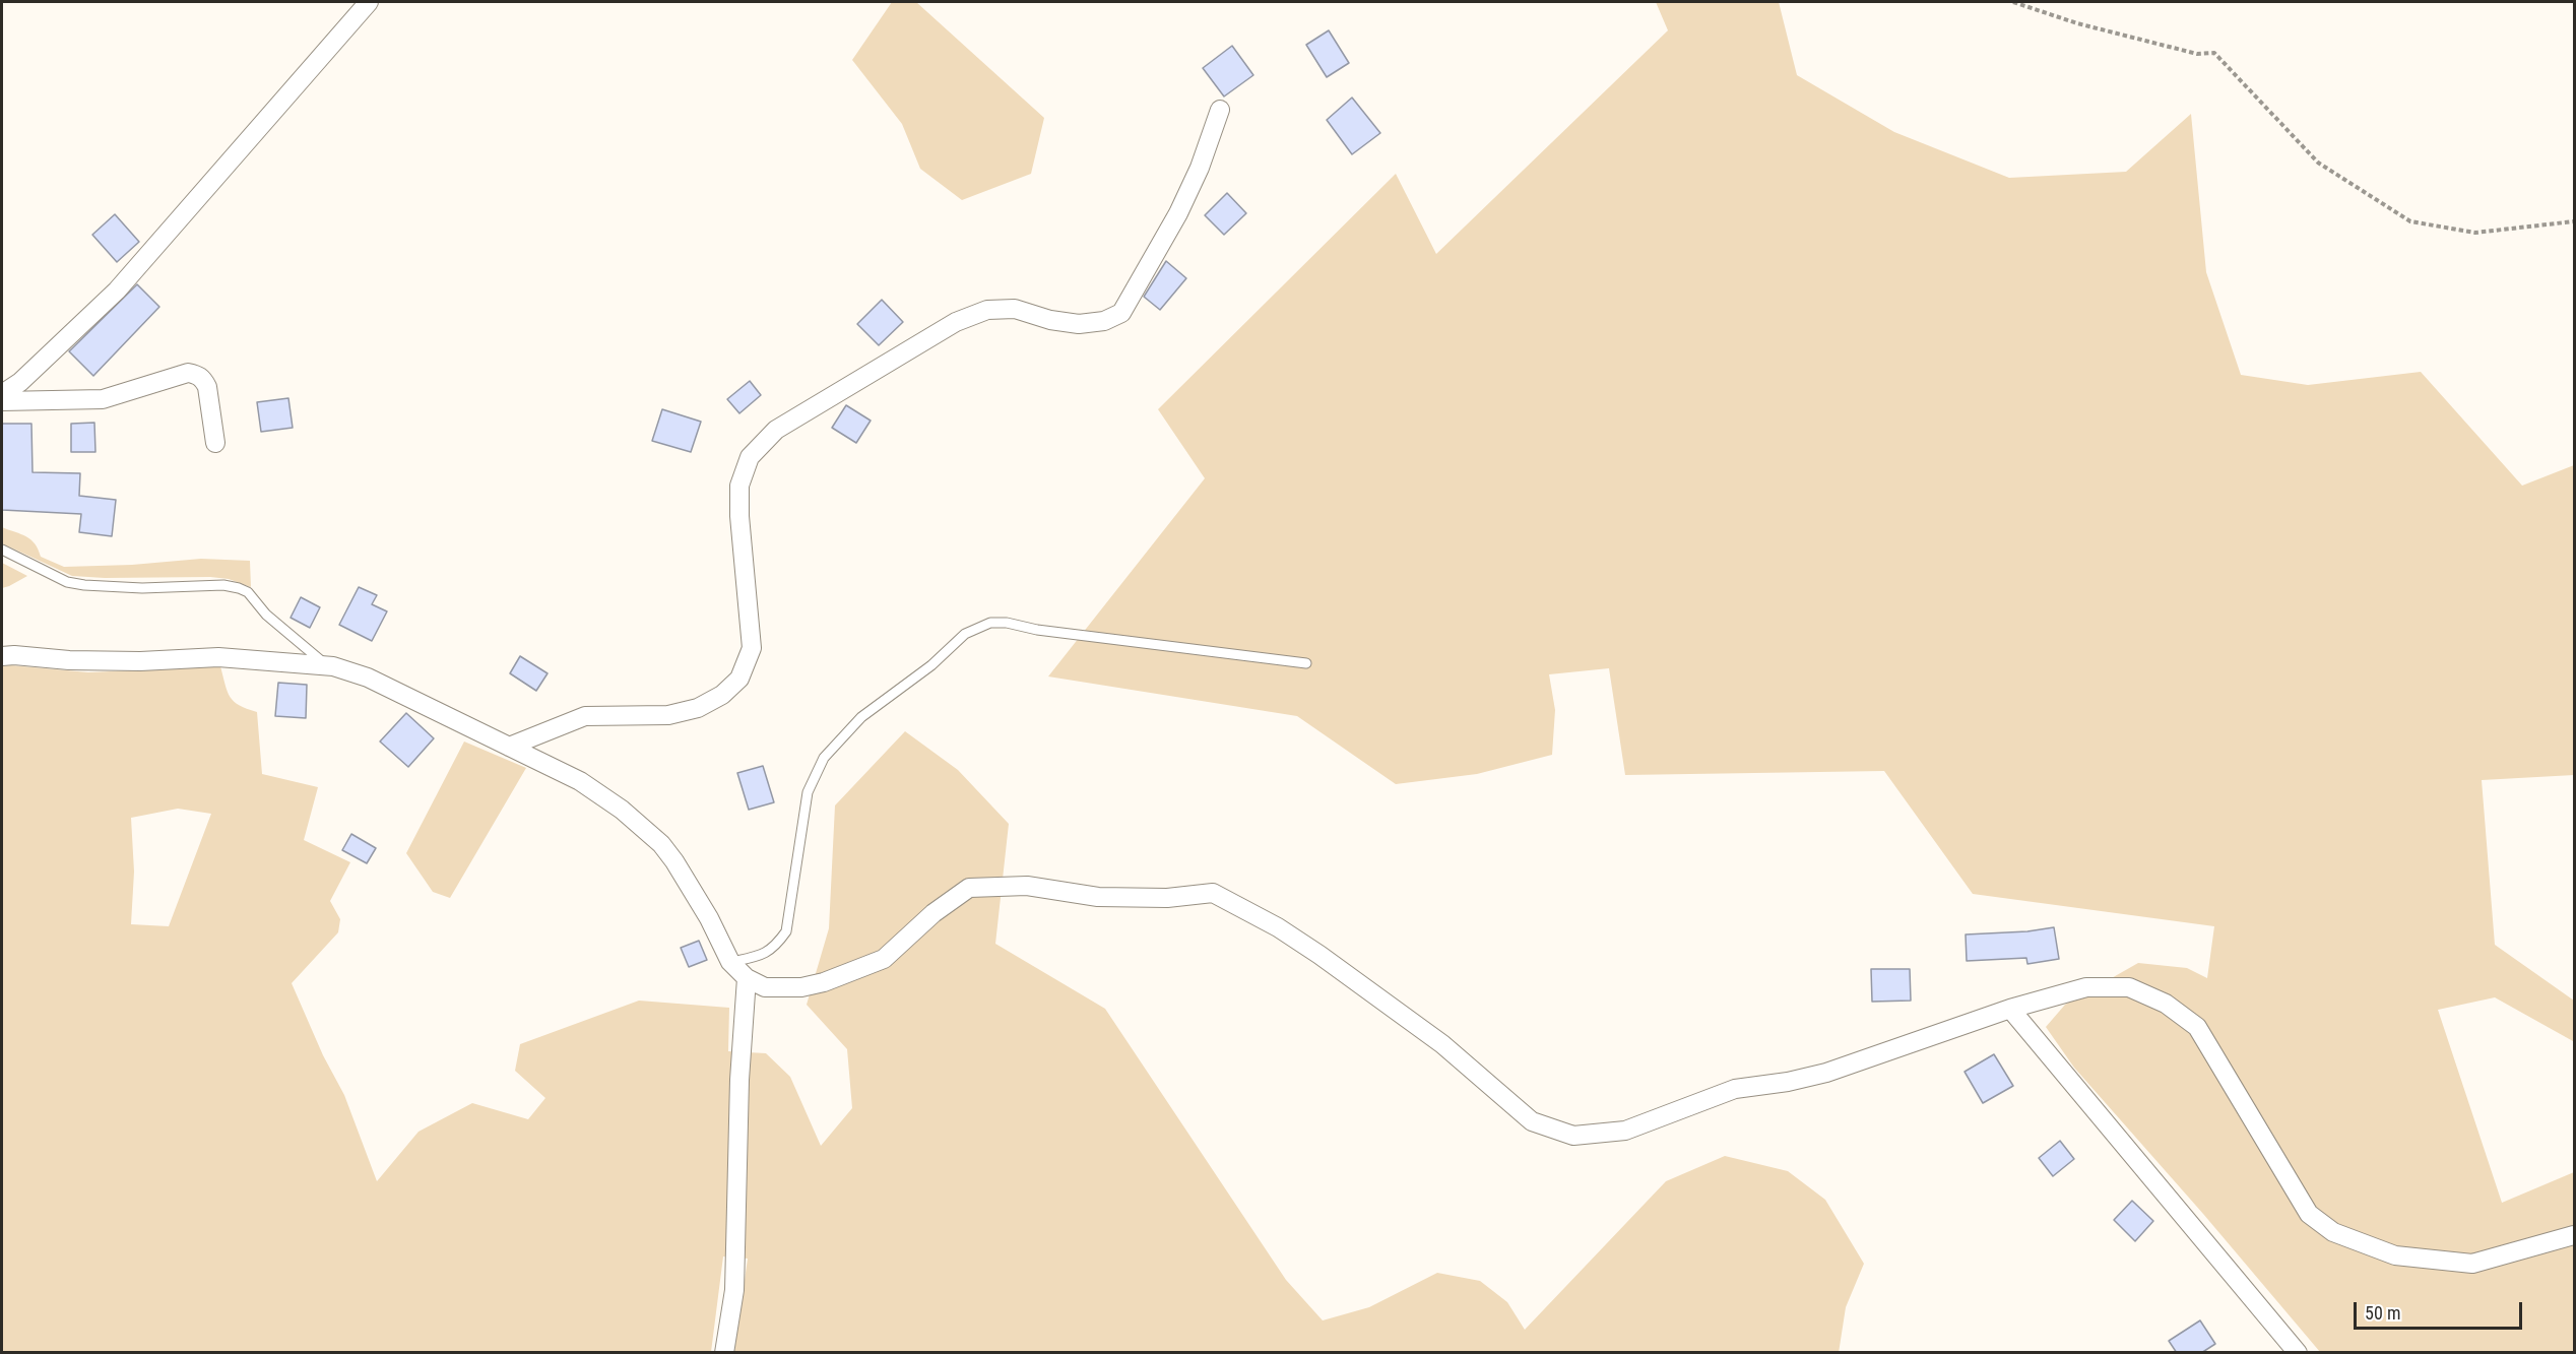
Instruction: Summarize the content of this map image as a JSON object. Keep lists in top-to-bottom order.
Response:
{
  "scale_bar": "50 m"
}
